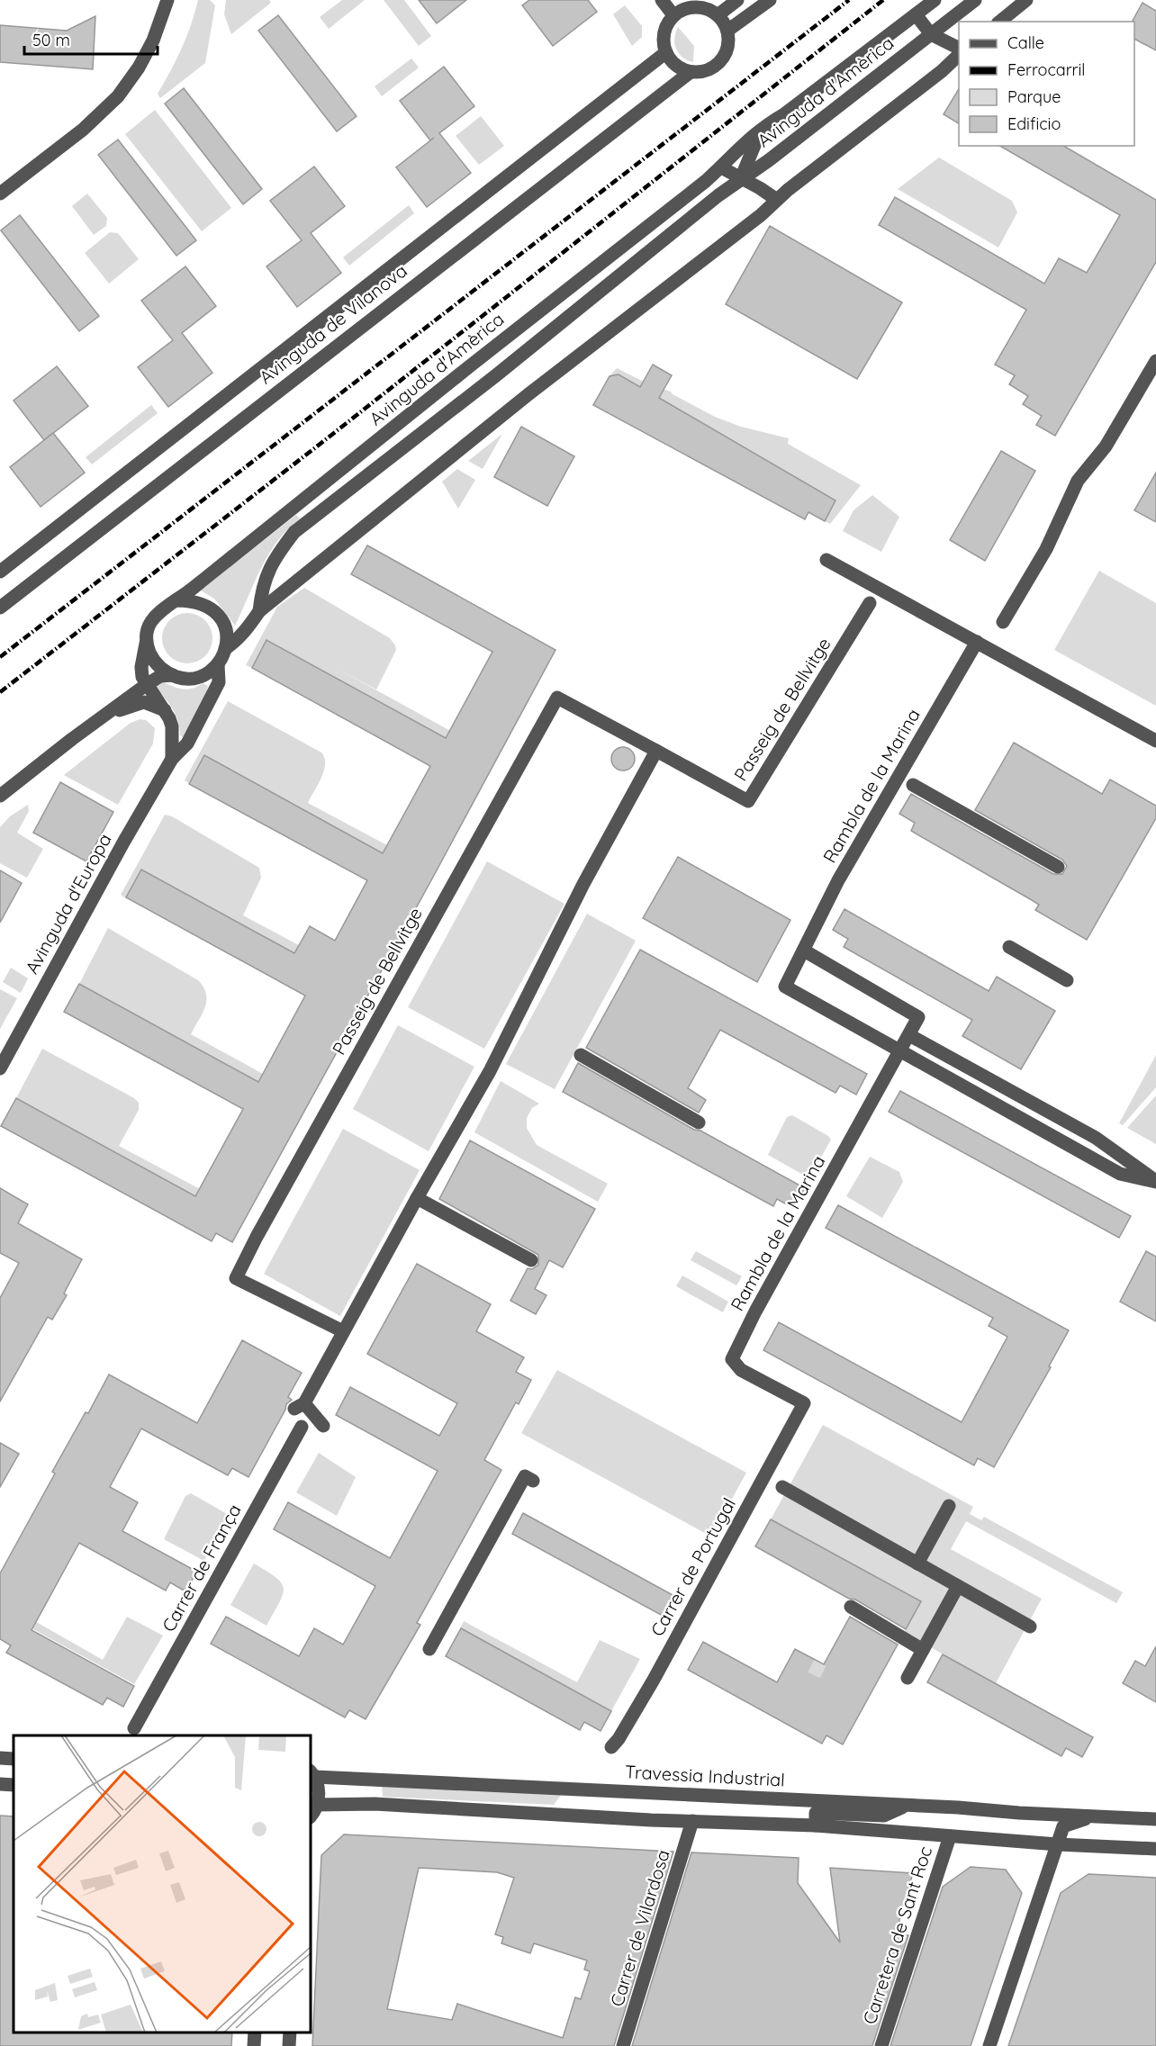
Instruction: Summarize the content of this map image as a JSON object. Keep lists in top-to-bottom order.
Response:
{
  "streets": {
    "street": [
      "Avinguda d'Amèrica",
      "Avinguda de Vilanova",
      "Passeig de Bellvitge",
      "Rambla de la Marina",
      "Avinguda d'Europa",
      "Carrer de Portugal",
      "Carrer de França",
      "Travessia Industrial",
      "Carrer de Vilardosa",
      "Carretera de Sant Roc"
    ]
  },
  "crossings": [
    ["Avinguda d'Amèrica", "Avinguda d'Europa"],
    ["Rambla de la Marina", "Carrer de Portugal"]
  ],
  "legend": [
    "Calle",
    "Ferrocarril",
    "Parque",
    "Edificio"
  ],
  "scale_bar": "50 m"
}
